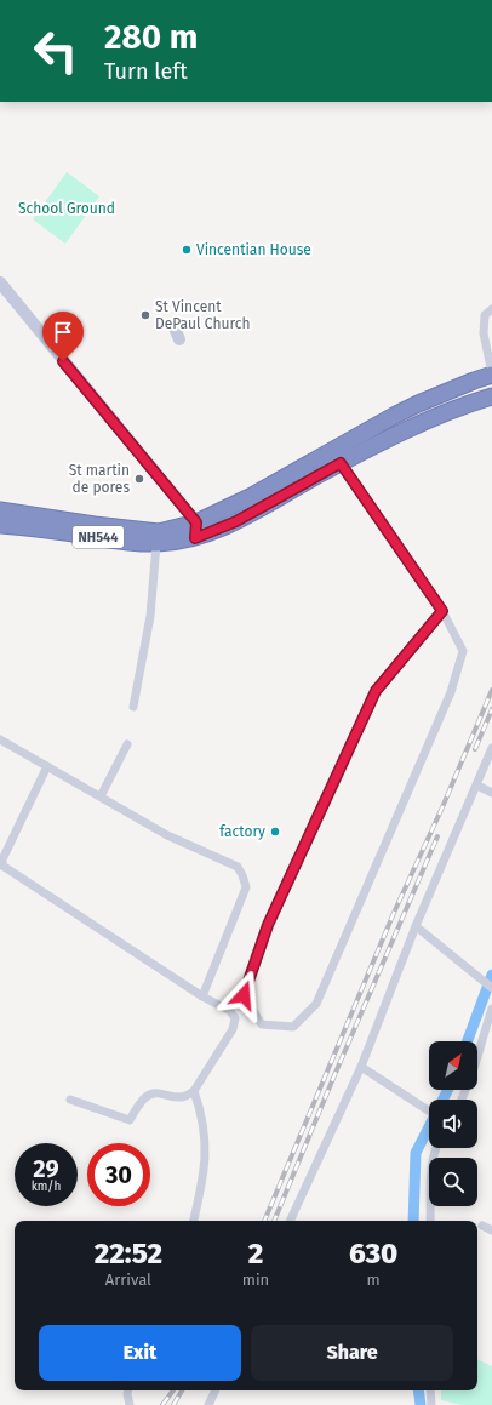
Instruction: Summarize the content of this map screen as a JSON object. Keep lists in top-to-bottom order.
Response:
{
  "streets": {
    "highway": ["NH544"]
  },
  "parks": ["School Ground"],
  "places": [
    "Vincentian House",
    "St Vincent DePaul Church",
    "St martin de pores",
    "factory"
  ],
  "north": "top right",
  "page": {
    "turn": ["280 m", "Turn left"],
    "speed": "29 km/h",
    "limit": "30",
    "eta": [
      "22:52",
      "Arrival",
      "2",
      "min",
      "630",
      "m"
    ],
    "buttons": ["Exit", "Share"]
  }
}
